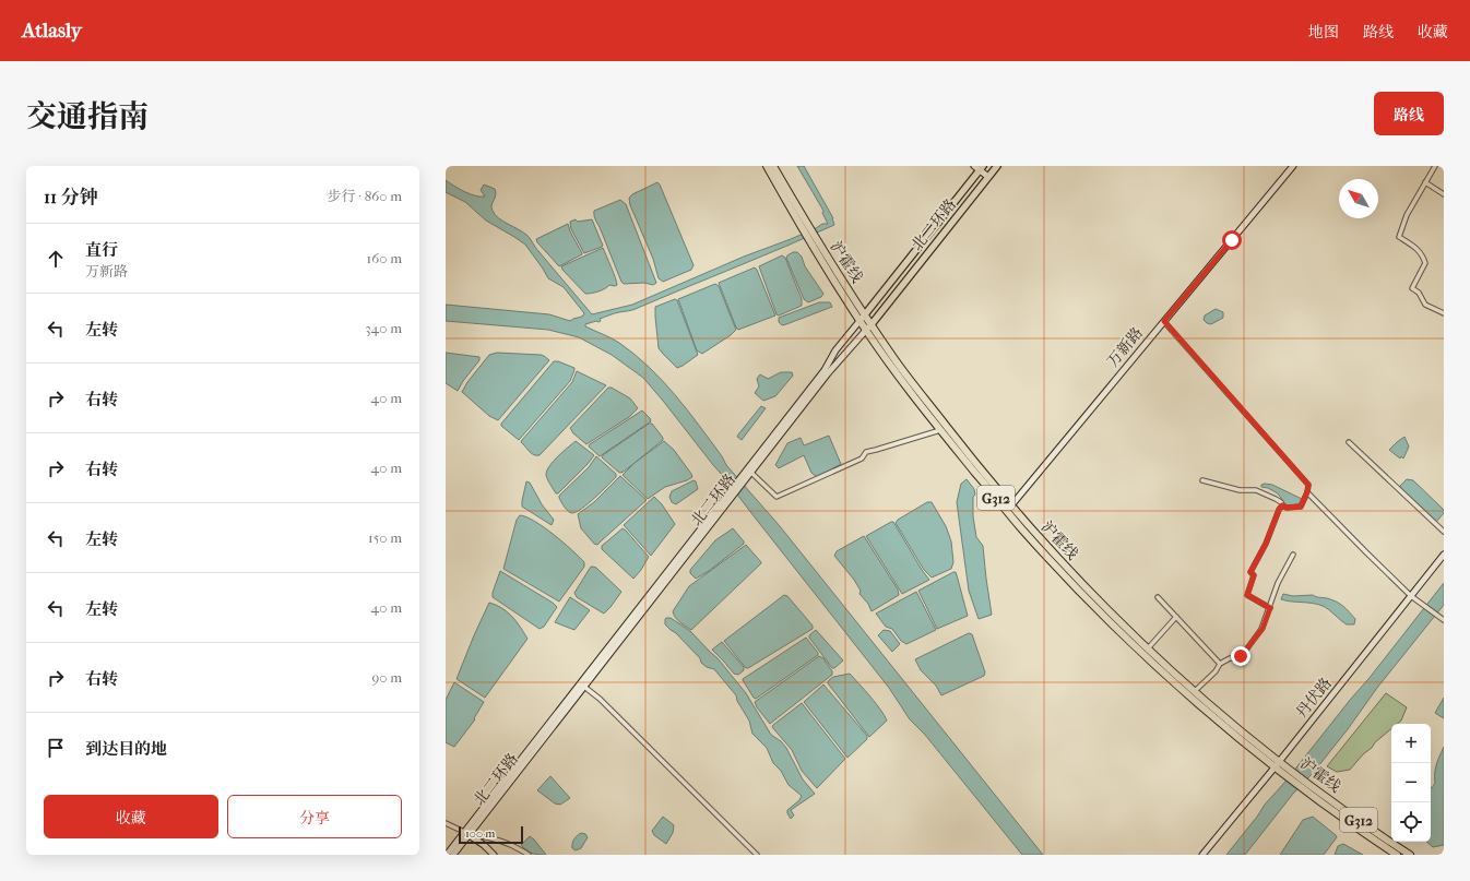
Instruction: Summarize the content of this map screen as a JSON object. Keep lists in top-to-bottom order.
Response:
{
  "streets": {
    "highway": ["沪霍线", "G312"],
    "main road": ["北二环路", "万新路", "丹伏路"]
  },
  "crossings": [
    ["北二环路", "沪霍线"],
    ["沪霍线", "万新路"],
    ["沪霍线", "丹伏路"]
  ],
  "scale_bar": "100 m",
  "north": "top left",
  "page": {
    "header": "Atlasly",
    "nav": ["地图", "路线", "收藏"],
    "title": "交通指南",
    "buttons": [
      "路线",
      ["收藏", "分享"]
    ],
    "heading": ["11 分钟", "步行 · 860 m"],
    "list": [
      ["直行", "万新路", "160 m"],
      ["左转", "340 m"],
      ["右转", "40 m"],
      ["右转", "40 m"],
      ["左转", "150 m"],
      ["左转", "40 m"],
      ["右转", "90 m"],
      "到达目的地"
    ],
    "map_buttons": ["+", "−"],
    "scale": "100 m"
  }
}
